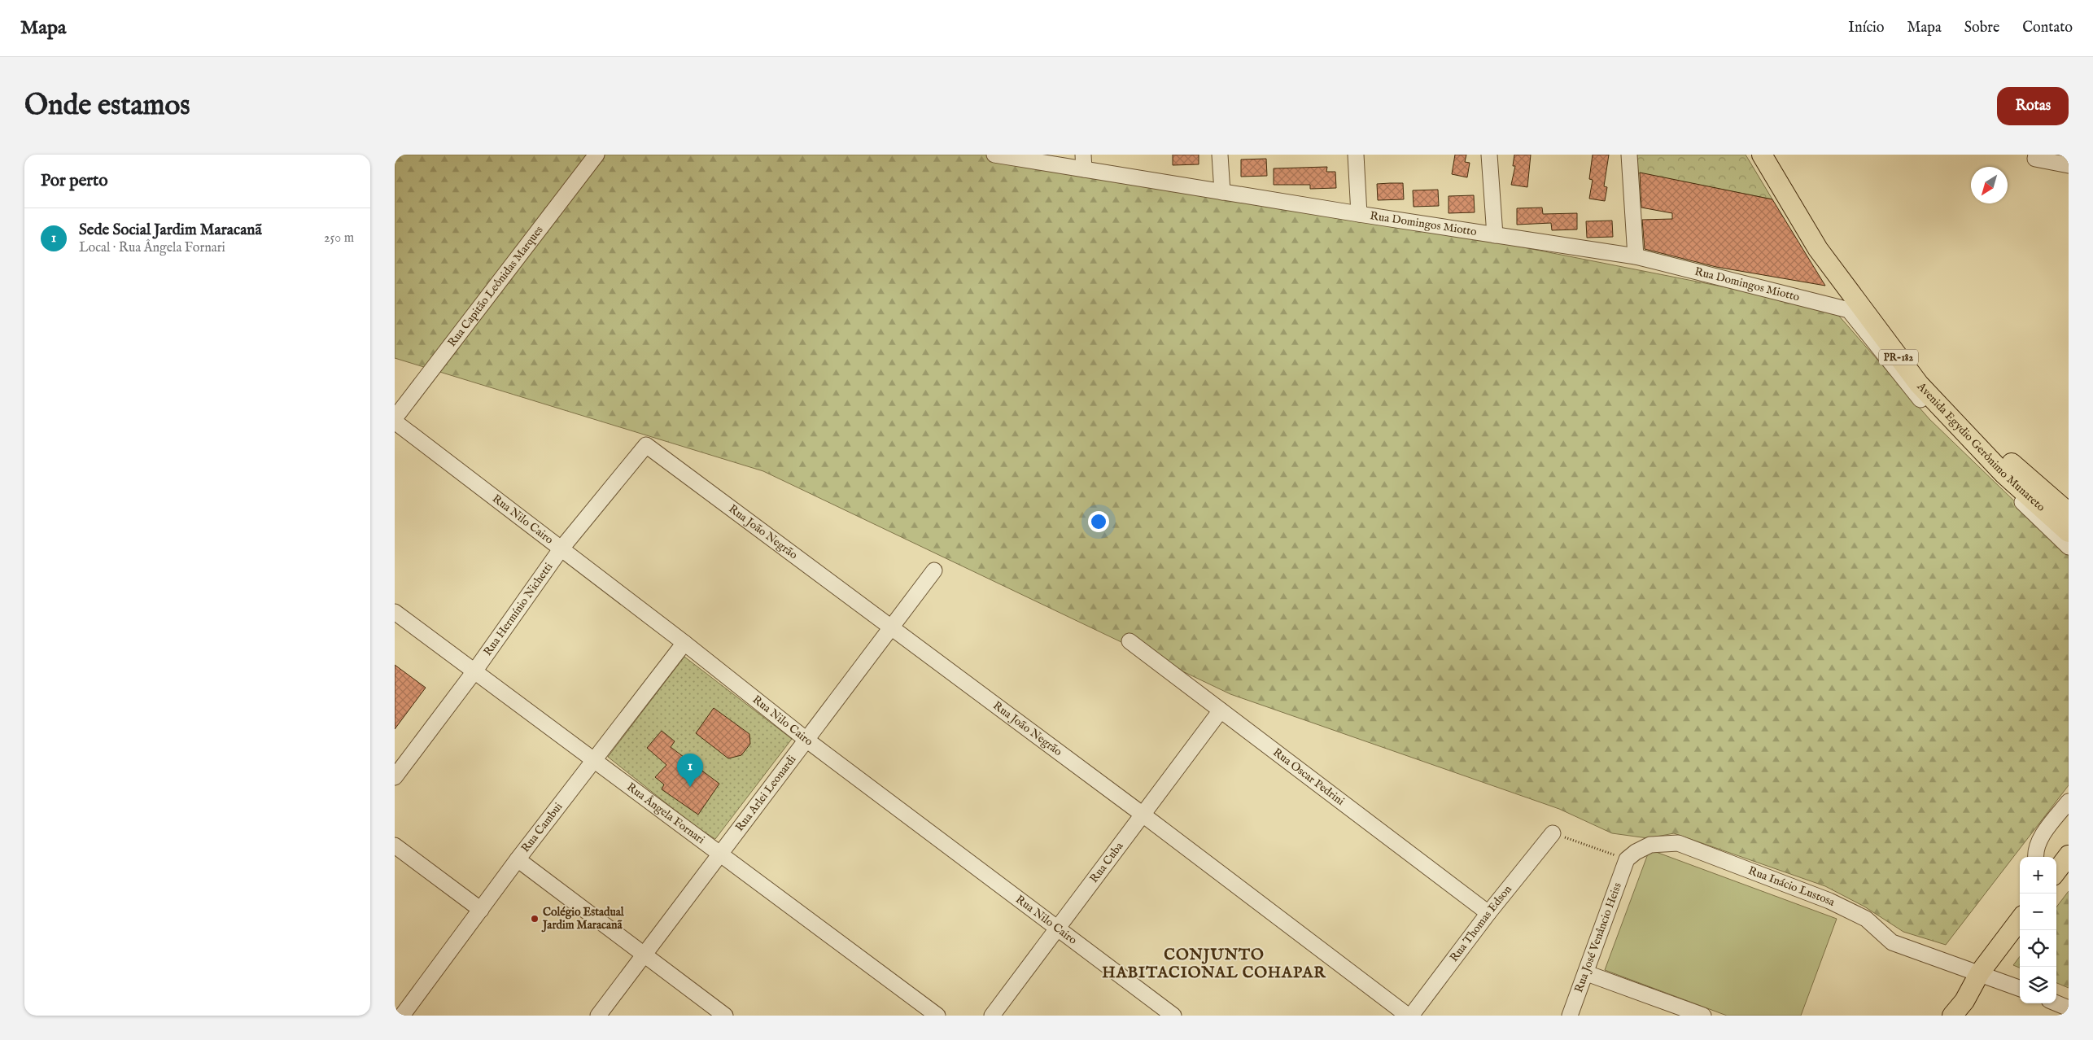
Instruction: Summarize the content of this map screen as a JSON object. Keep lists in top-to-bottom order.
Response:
{
  "streets": {
    "main road": ["PR-182", "Avenida Egydio Gerônimo Munareto"],
    "street": [
      "Rua Domingos Miotto",
      "Rua Capitão Leônidas Marques",
      "Rua Nilo Cairo",
      "Rua João Negrão",
      "Rua Hermínio Nichetti",
      "Rua Oscar Pedrini",
      "Rua Arlei Leonardi",
      "Rua Ângela Fornari",
      "Rua Cambui",
      "Rua Cuba",
      "Rua Inácio Lustosa",
      "Rua Thomas Edson",
      "Rua José Venâncio Heiss"
    ]
  },
  "crossings": [
    ["Rua Nilo Cairo", "Rua Hermínio Nichetti"],
    ["Rua Nilo Cairo", "Rua Arlei Leonardi"],
    ["Rua Nilo Cairo", "Rua Cambui"],
    ["Rua Nilo Cairo", "Rua Cuba"],
    ["Rua João Negrão", "Rua Hermínio Nichetti"],
    ["Rua João Negrão", "Rua Arlei Leonardi"],
    ["Rua João Negrão", "Rua Cuba"],
    ["Rua João Negrão", "Rua Thomas Edson"],
    ["Rua Hermínio Nichetti", "Rua Ângela Fornari"],
    ["Rua Oscar Pedrini", "Rua Cuba"],
    ["Rua Oscar Pedrini", "Rua Thomas Edson"],
    ["Rua Arlei Leonardi", "Rua Ângela Fornari"],
    ["Rua Ângela Fornari", "Rua Cambui"],
    ["Rua Inácio Lustosa", "Rua José Venâncio Heiss"]
  ],
  "districts": ["CONJUNTO HABITACIONAL COHAPAR"],
  "places": ["Colégio Estadual Jardim Maracanã"],
  "north": "bottom left",
  "page": {
    "header": "Mapa",
    "nav": [
      "Início",
      "Mapa",
      "Sobre",
      "Contato"
    ],
    "buttons": "Rotas",
    "title": "Onde estamos",
    "heading": "Por perto",
    "list": [
      {
        "mark": "1",
        "name": "Sede Social Jardim Maracanã",
        "note": "Local · Rua Ângela Fornari",
        "value": "250 m"
      }
    ],
    "pins": "1",
    "map_buttons": ["+", "−"]
  }
}
